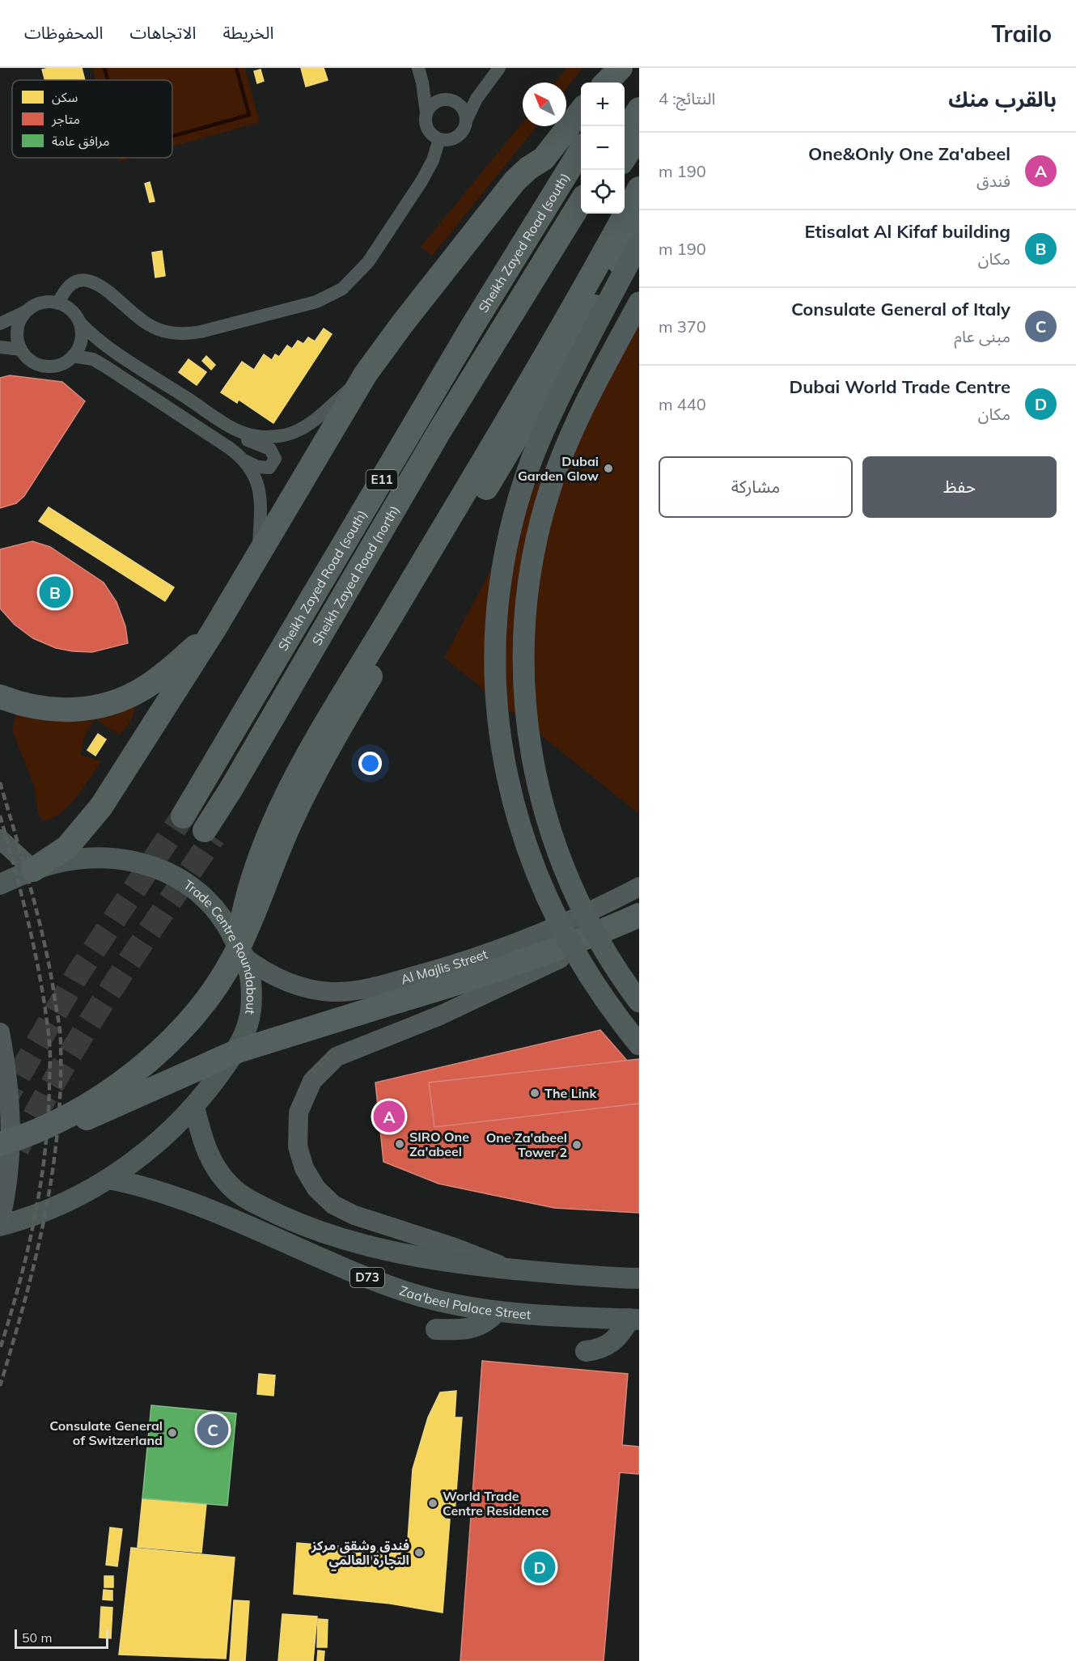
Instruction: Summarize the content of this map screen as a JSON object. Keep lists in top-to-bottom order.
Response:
{
  "streets": {
    "highway": ["Sheikh Zayed Road (south)", "E11", "Sheikh Zayed Road (north)"],
    "main road": [
      "Trade Centre Roundabout",
      "Al Majlis Street",
      "D73",
      "Zaa'beel Palace Street"
    ]
  },
  "crossings": [
    ["Trade Centre Roundabout", "Al Majlis Street"],
    ["Trade Centre Roundabout", "D73"],
    ["Trade Centre Roundabout", "Zaa'beel Palace Street"]
  ],
  "places": [
    "Dubai Garden Glow",
    "The Link",
    "SIRO One Za'abeel",
    "One Za'abeel Tower 2",
    "Consulate General of Switzerland",
    "World Trade Centre Residence",
    "فندق وشقق مركز التجارة العالمي"
  ],
  "legend": ["سكن", "متاجر", "مرافق عامة"],
  "scale_bar": "50 m",
  "north": "top left",
  "page": {
    "header": "Trailo",
    "nav": ["الخريطة", "الاتجاهات", "المحفوظات"],
    "heading": ["بالقرب منك", "النتائج: 4"],
    "map_buttons": ["+", "−"],
    "list": [
      {
        "mark": "A",
        "name": "One&Only One Za'abeel",
        "note": "فندق",
        "value": "190 m"
      },
      {
        "mark": "B",
        "name": "Etisalat Al Kifaf building",
        "note": "مكان",
        "value": "190 m"
      },
      {
        "mark": "C",
        "name": "Consulate General of Italy",
        "note": "مبنى عام",
        "value": "370 m"
      },
      {
        "mark": "D",
        "name": "Dubai World Trade Centre",
        "note": "مكان",
        "value": "440 m"
      }
    ],
    "buttons": ["حفظ", "مشاركة"],
    "pins": [
      "B",
      "A",
      "C",
      "D"
    ],
    "scale": "50 m"
  }
}
